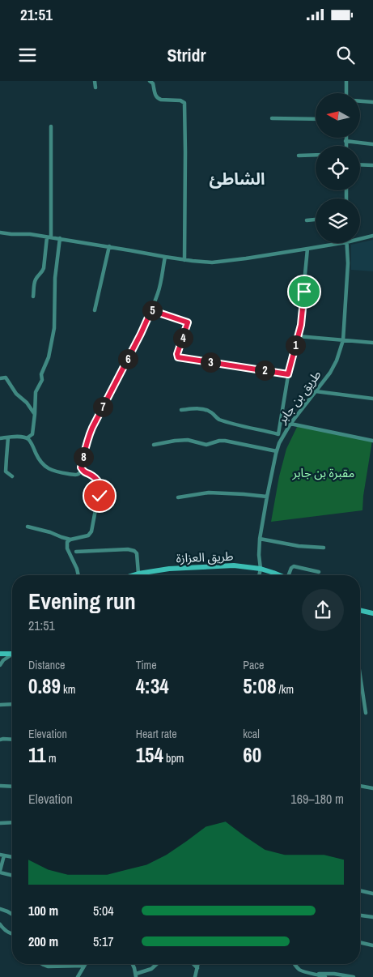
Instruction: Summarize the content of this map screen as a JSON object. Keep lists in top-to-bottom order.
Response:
{
  "streets": {
    "street": ["طريق بن جابر", "طريق العزازة"]
  },
  "crossings": [
    ["طريق بن جابر", "طريق العزازة"]
  ],
  "districts": ["الشاطئ"],
  "parks": ["مقبرة بن جابر"],
  "north": "left",
  "page": {
    "status": "21:51",
    "header": "Stridr",
    "pins": [
      "5",
      "4",
      "1",
      "6",
      "3",
      "2",
      "7",
      "8"
    ],
    "heading": ["Evening run", "21:51"],
    "stats": [
      ["Distance", "0.89 km"],
      ["Time", "4:34"],
      ["Pace", "5:08 /km"],
      ["Elevation", "11 m"],
      ["Heart rate", "154 bpm"],
      ["kcal", "60"]
    ],
    "chart": ["Elevation", "169–180 m"],
    "list": [
      {
        "name": "100 m",
        "note": "5:04"
      },
      {
        "name": "200 m",
        "note": "5:17"
      }
    ]
  }
}
